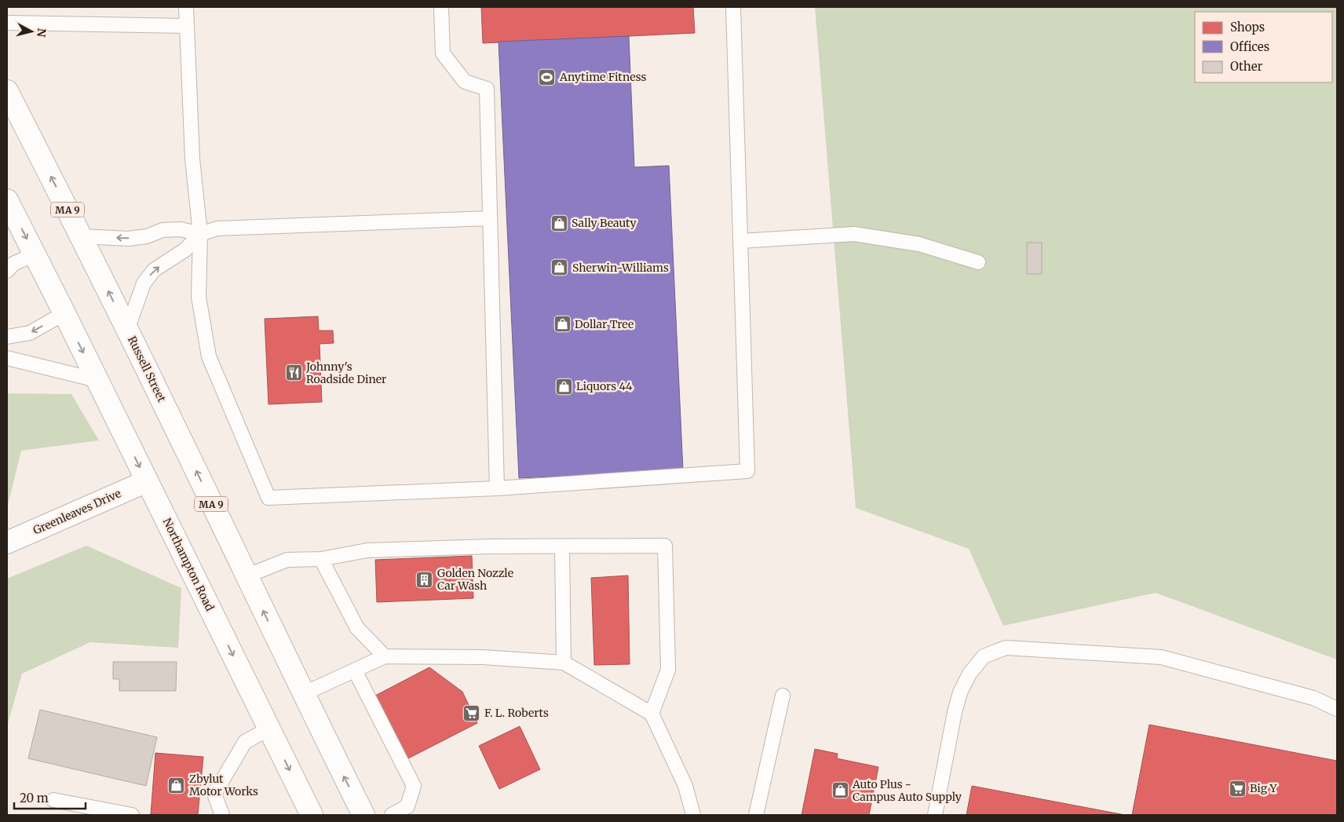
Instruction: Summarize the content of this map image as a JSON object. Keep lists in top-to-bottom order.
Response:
{
  "streets": {
    "main road": [
      "MA 9",
      "Russell Street",
      "Greenleaves Drive",
      "Northampton Road"
    ]
  },
  "crossings": [
    ["MA 9", "Russell Street"],
    ["Greenleaves Drive", "Northampton Road"]
  ],
  "one_way": ["Russell Street", "Northampton Road"],
  "places": {
    "sports": ["Anytime Fitness"],
    "shop": [
      "Sally Beauty",
      "Sherwin-Williams",
      "Dollar Tree",
      "Liquors 44",
      "Zbylut Motor Works",
      "Auto Plus - Campus Auto Supply"
    ],
    "restaurant": ["Johnny's Roadside Diner"],
    "building": ["Golden Nozzle Car Wash"],
    "supermarket": ["F. L. Roberts", "Big Y"]
  },
  "legend": ["Shops", "Offices", "Other"],
  "scale_bar": "20 m",
  "north": "right"
}
